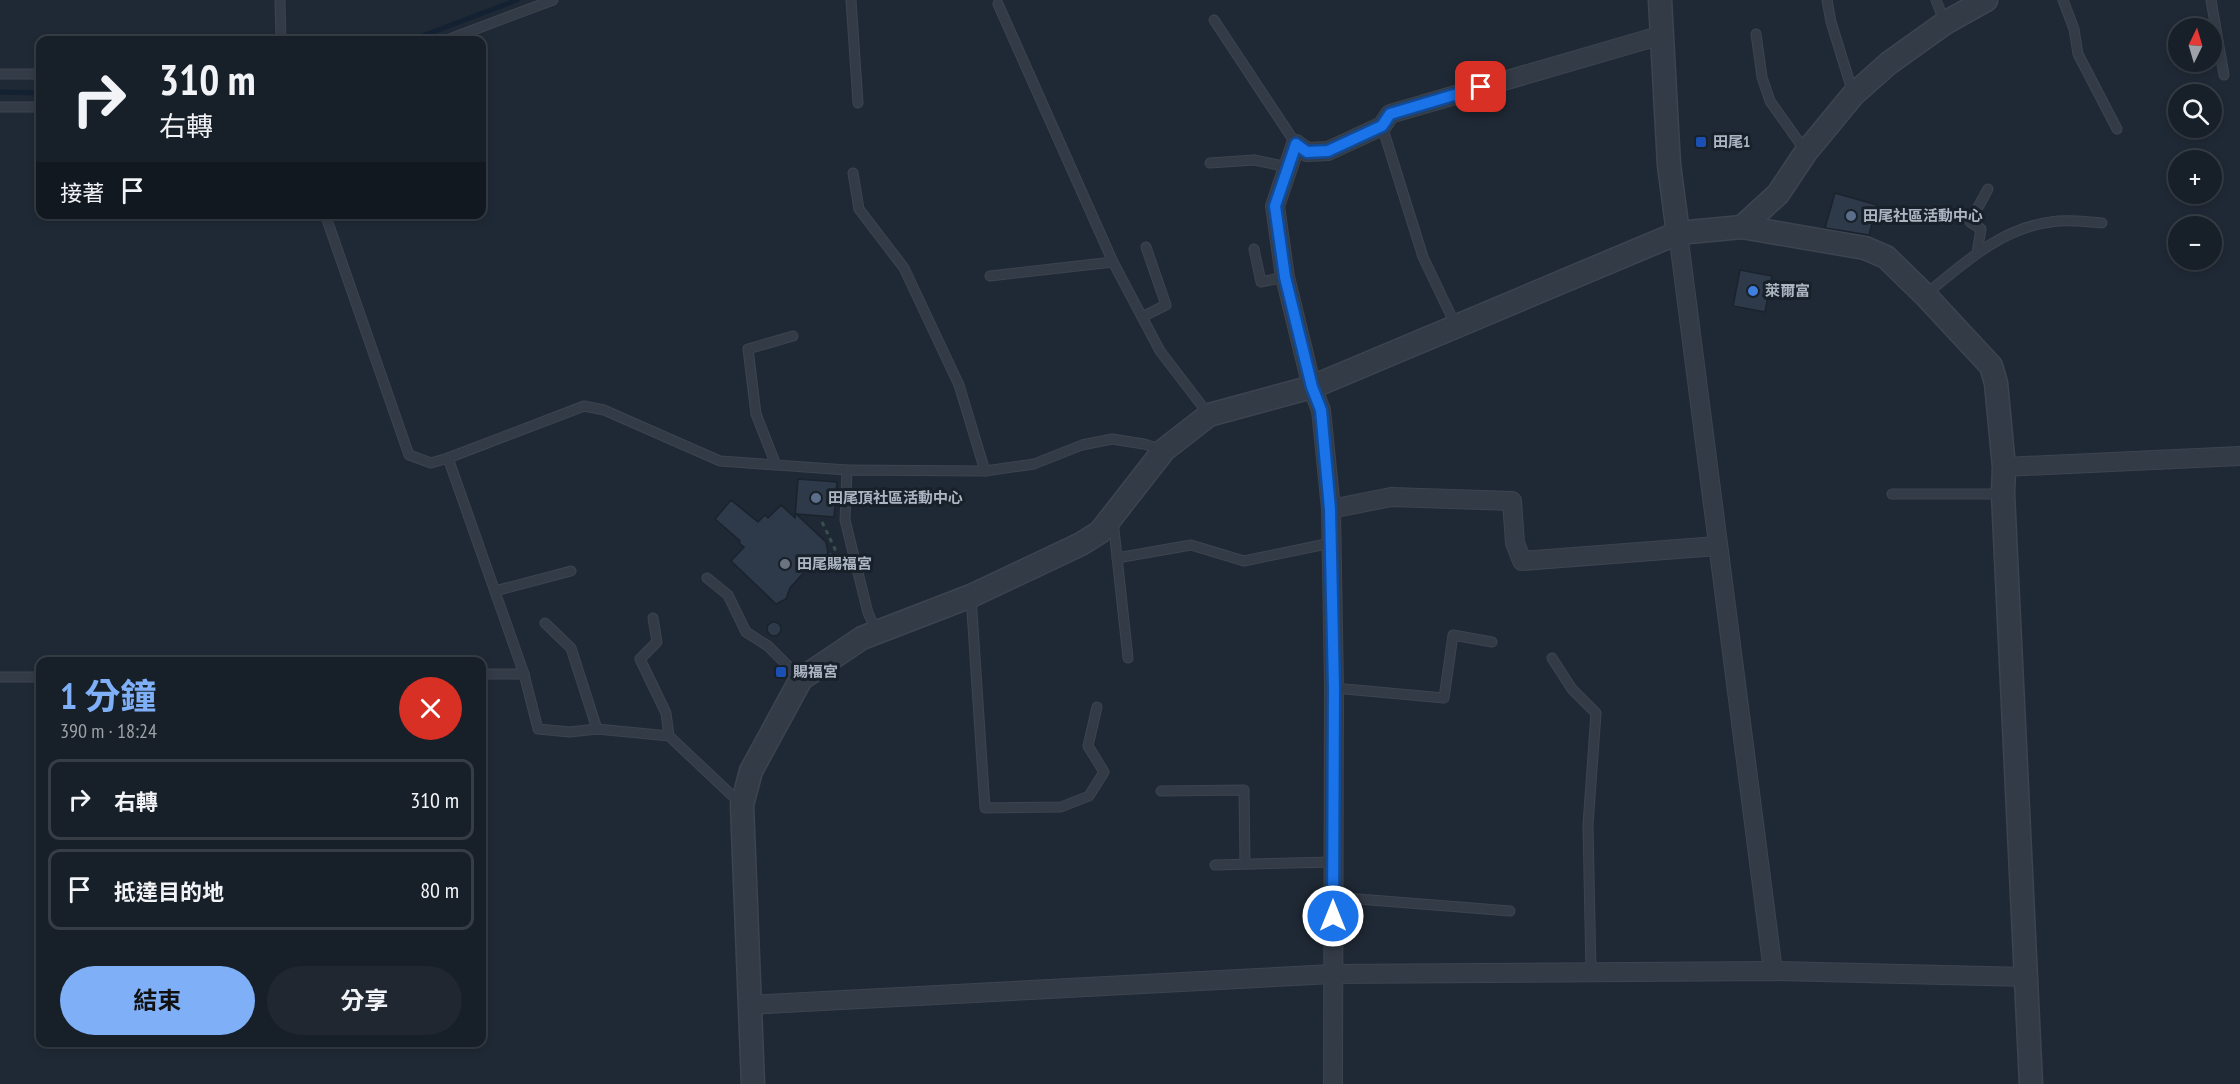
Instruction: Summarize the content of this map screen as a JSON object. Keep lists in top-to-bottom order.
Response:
{
  "places": {
    "transit": ["田尾1", "賜福宮"],
    "other": [
      "田尾社區活動中心",
      "萊爾富",
      "田尾頂社區活動中心",
      "田尾賜福宮"
    ]
  },
  "north": "top",
  "page": {
    "map_buttons": ["+", "−"],
    "turn": ["310 m", "右轉"],
    "then": "接著",
    "heading": ["1 分鐘", "390 m · 18:24"],
    "list": [
      {
        "name": "右轉",
        "value": "310 m"
      },
      {
        "name": "抵達目的地",
        "value": "80 m"
      }
    ],
    "buttons": ["結束", "分享"]
  }
}
